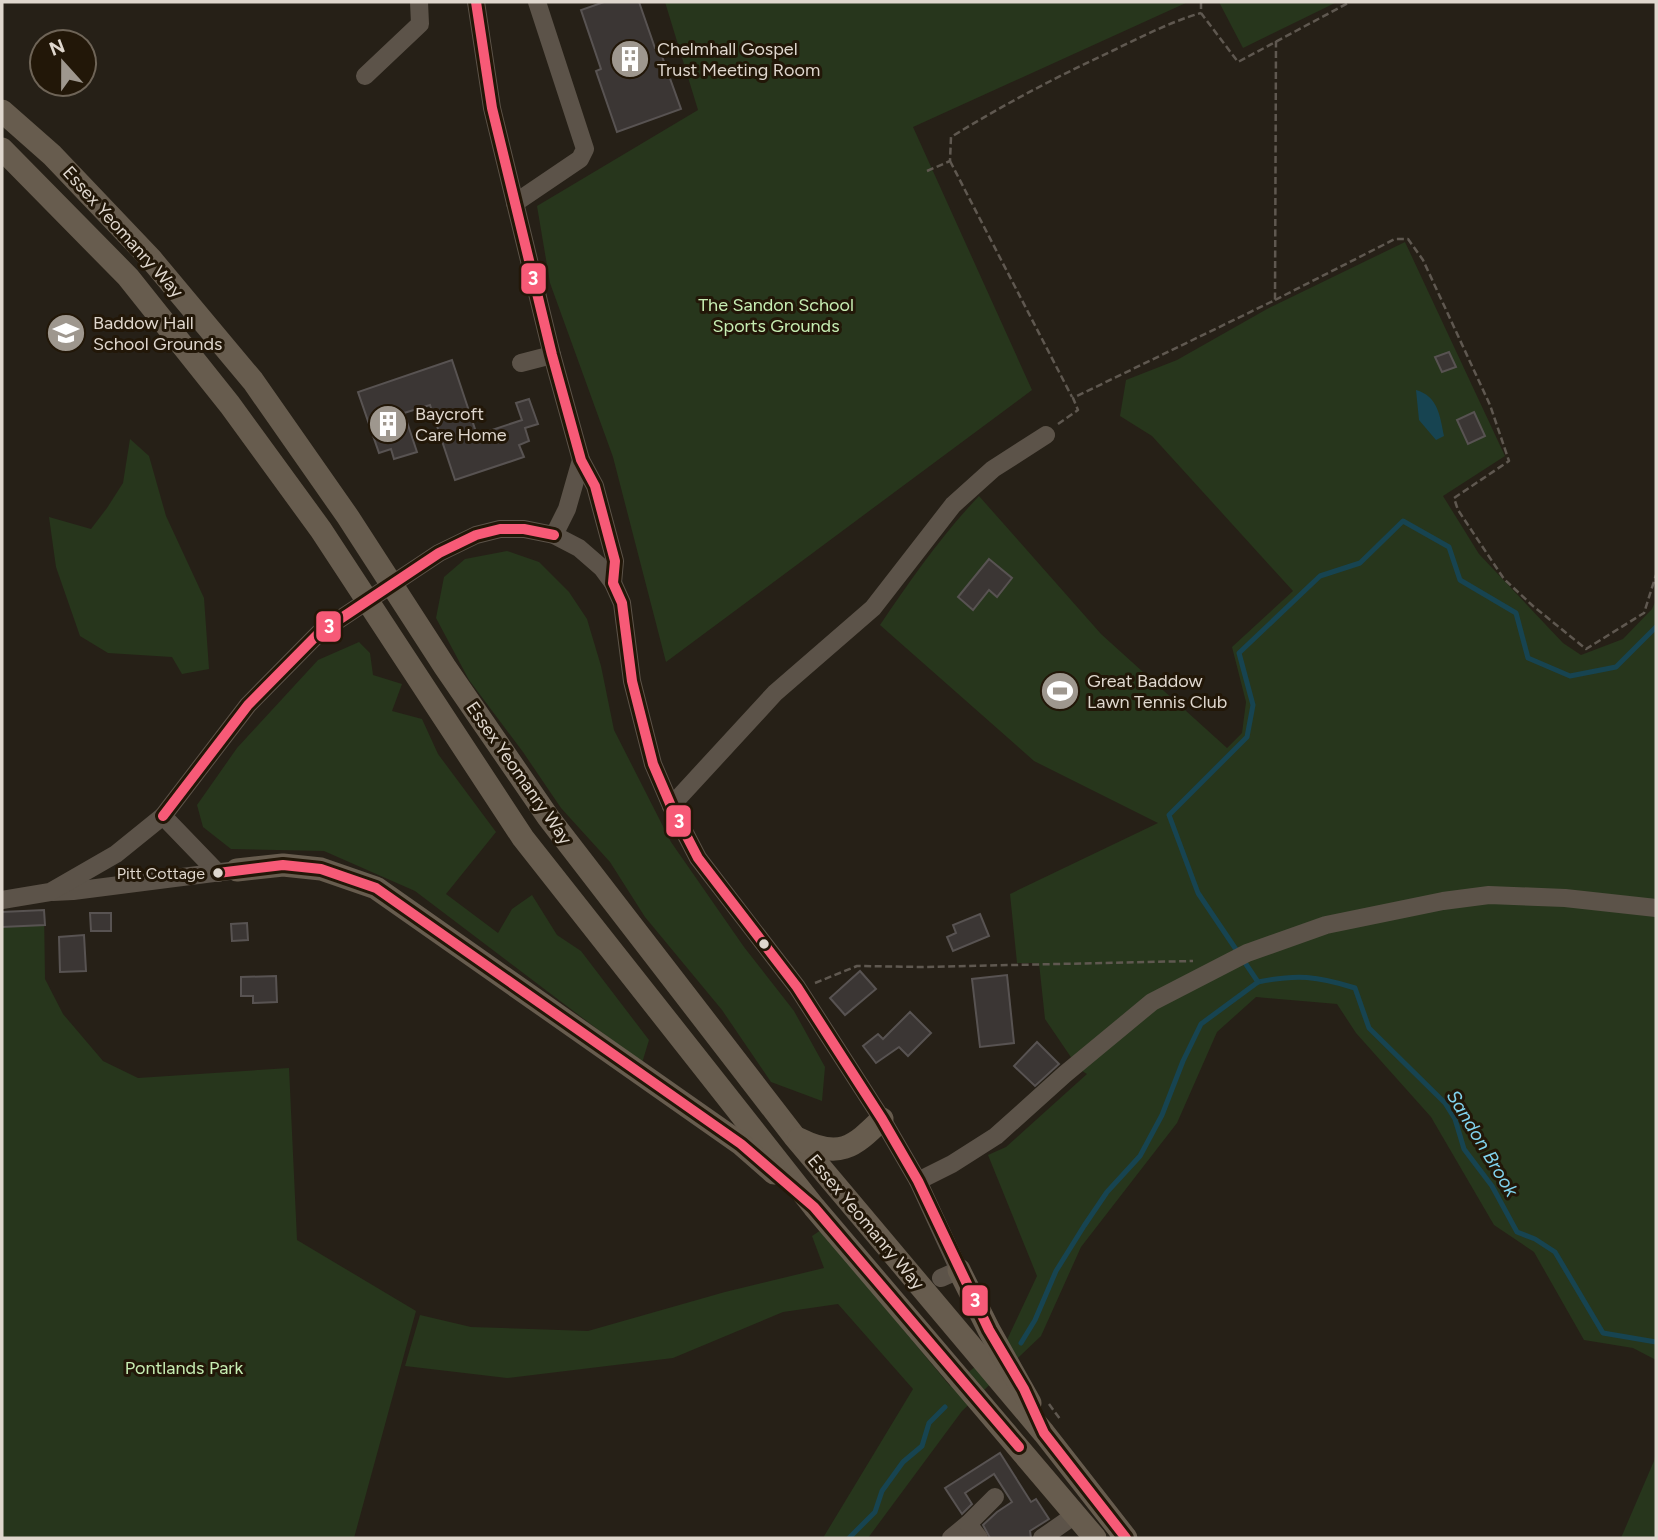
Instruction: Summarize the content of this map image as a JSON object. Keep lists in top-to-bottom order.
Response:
{
  "streets": {
    "main road": ["Essex Yeomanry Way"]
  },
  "water": ["Sandon Brook"],
  "parks": ["The Sandon School Sports Grounds", "Pontlands Park"],
  "places": {
    "building": ["Chelmhall Gospel Trust Meeting Room", "Baycroft Care Home"],
    "school or university": ["Baddow Hall School Grounds"],
    "sports": ["Great Baddow Lawn Tennis Club"],
    "other": ["Pitt Cottage"]
  },
  "lines": ["transit line 3"],
  "north": "top"
}
